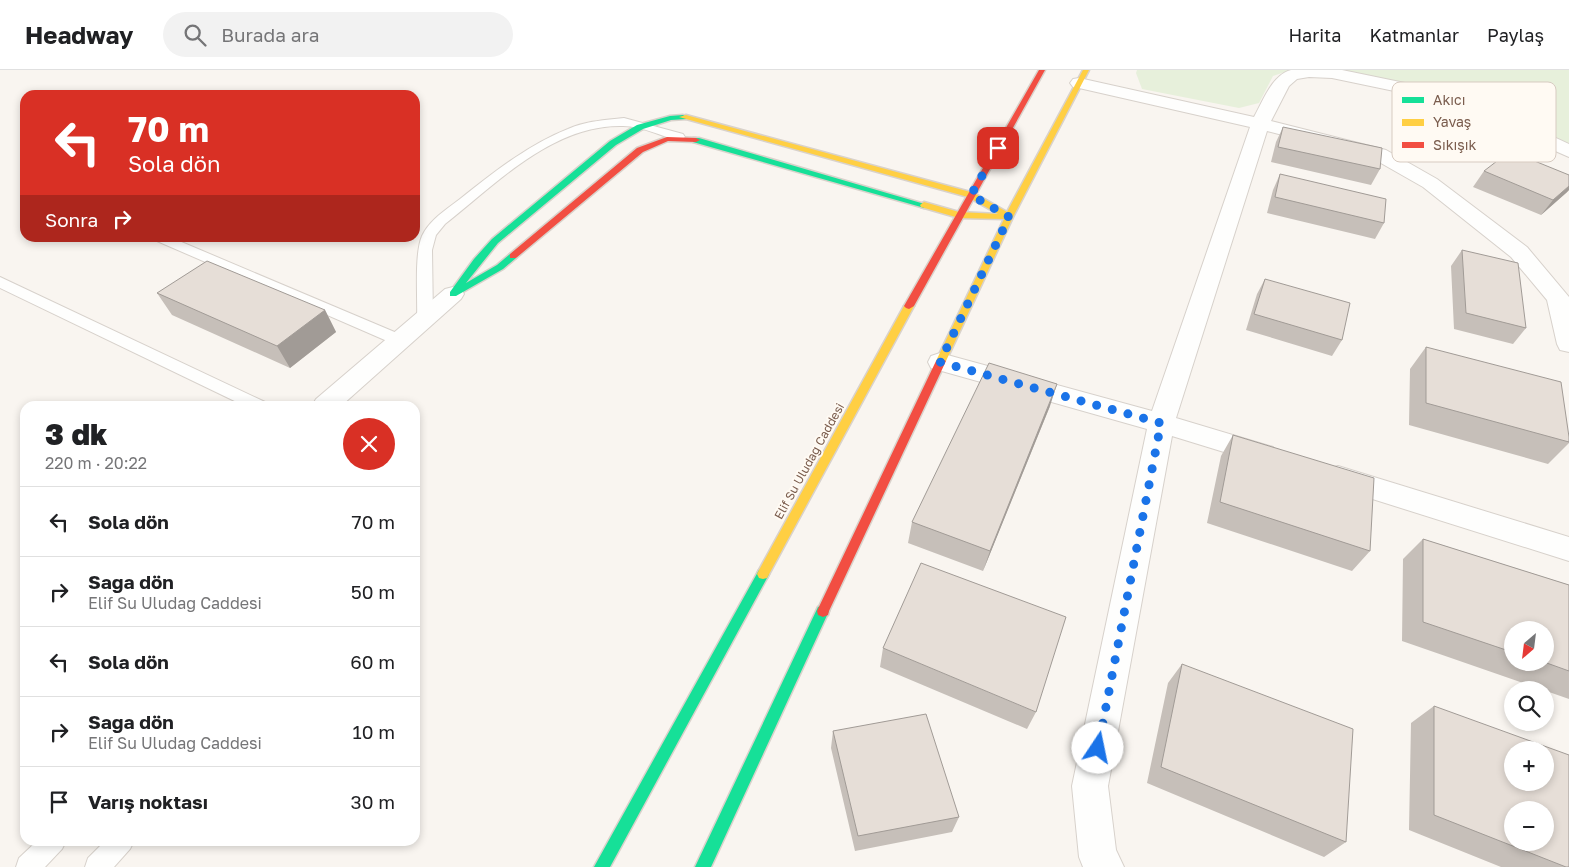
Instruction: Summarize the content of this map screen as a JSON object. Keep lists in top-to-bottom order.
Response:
{
  "streets": {
    "main road": ["Elif Su Uludağ Caddesi"]
  },
  "legend": ["Akıcı", "Yavaş", "Sıkışık"],
  "north": "bottom left",
  "page": {
    "header": "Headway",
    "search": "Burada ara",
    "nav": ["Harita", "Katmanlar", "Paylaş"],
    "turn": ["70 m", "Sola dön"],
    "then": "Sonra",
    "heading": ["3 dk", "220 m · 20:22"],
    "list": [
      {
        "name": "Sola dön",
        "value": "70 m"
      },
      {
        "name": "Sağa dön",
        "note": "Elif Su Uludağ Caddesi",
        "value": "50 m"
      },
      {
        "name": "Sola dön",
        "value": "60 m"
      },
      {
        "name": "Sağa dön",
        "note": "Elif Su Uludağ Caddesi",
        "value": "10 m"
      },
      {
        "name": "Varış noktası",
        "value": "30 m"
      }
    ],
    "map_buttons": ["+", "−"]
  }
}
